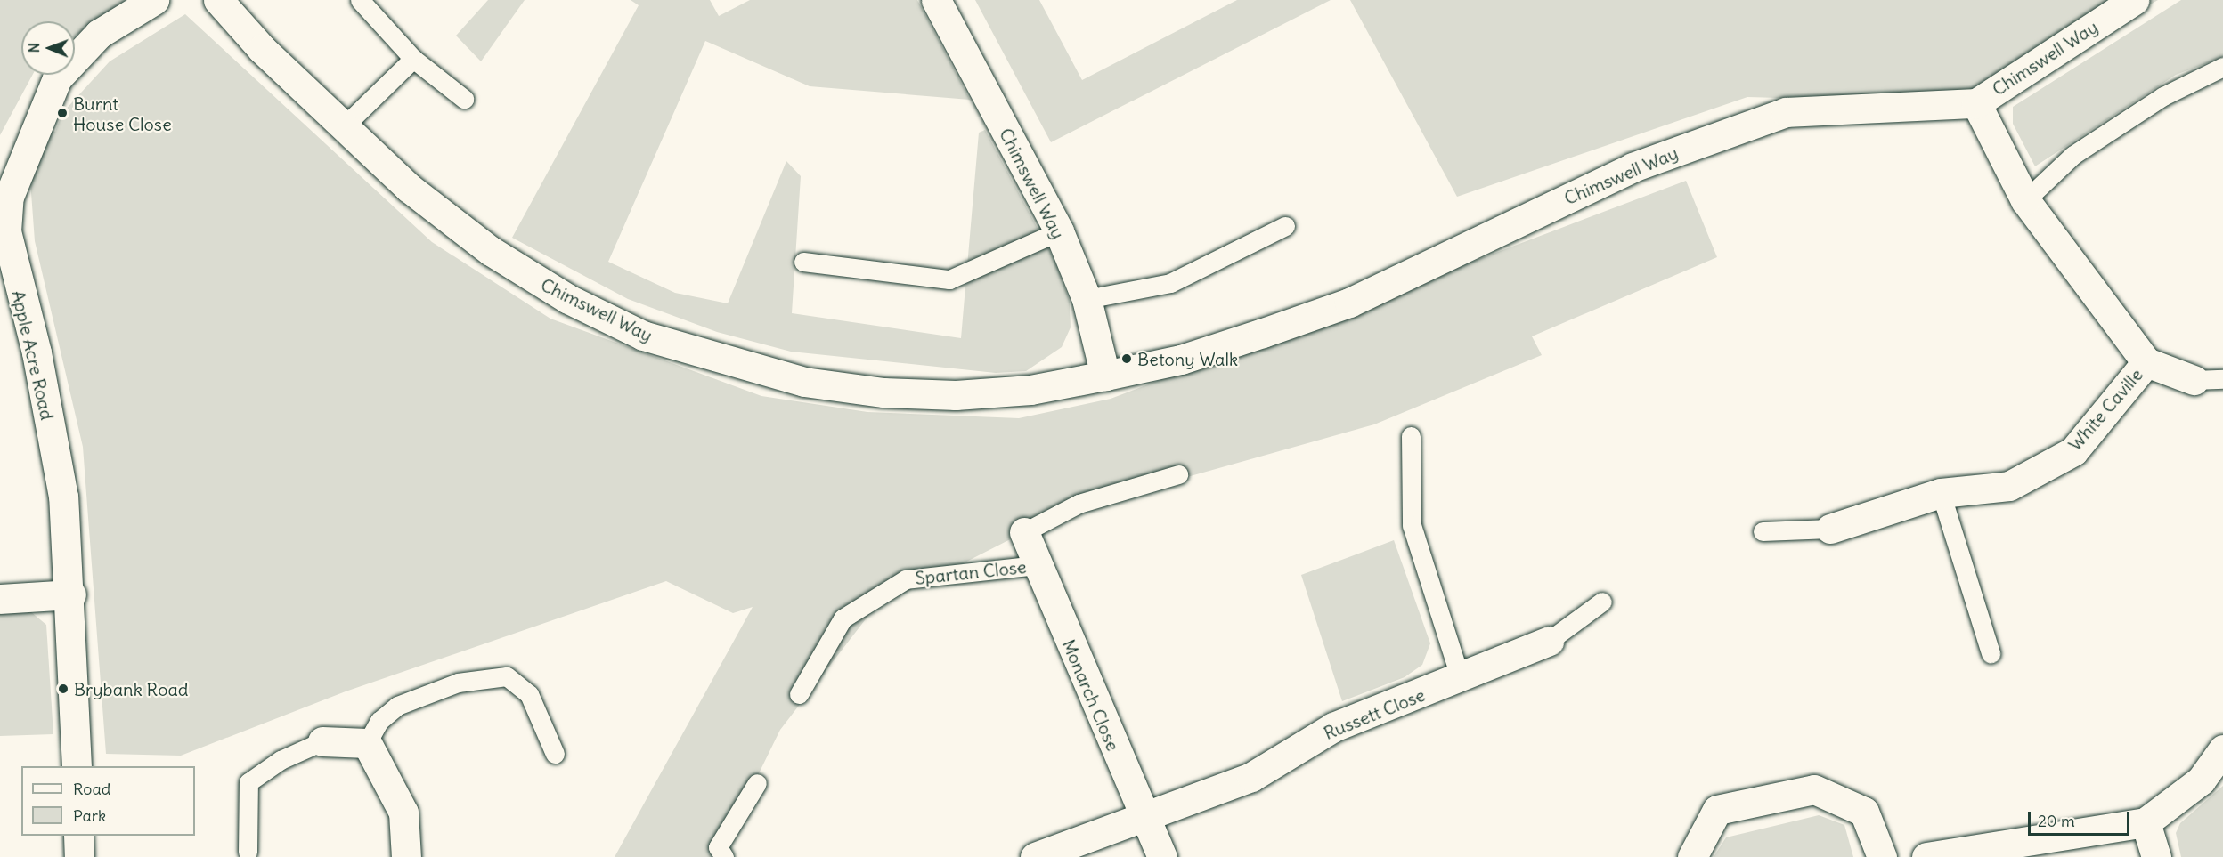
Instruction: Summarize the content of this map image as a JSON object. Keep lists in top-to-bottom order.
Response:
{
  "streets": {
    "street": [
      "Chimswell Way",
      "Apple Acre Road",
      "White Caville",
      "Monarch Close",
      "Russett Close"
    ],
    "lane": ["Spartan Close"]
  },
  "crossings": [
    ["Chimswell Way", "White Caville"],
    ["Spartan Close", "Monarch Close"],
    ["Monarch Close", "Russett Close"]
  ],
  "places": ["Burnt House Close", "Betony Walk", "Brybank Road"],
  "legend": ["Road", "Park"],
  "scale_bar": "20 m",
  "north": "left"
}
